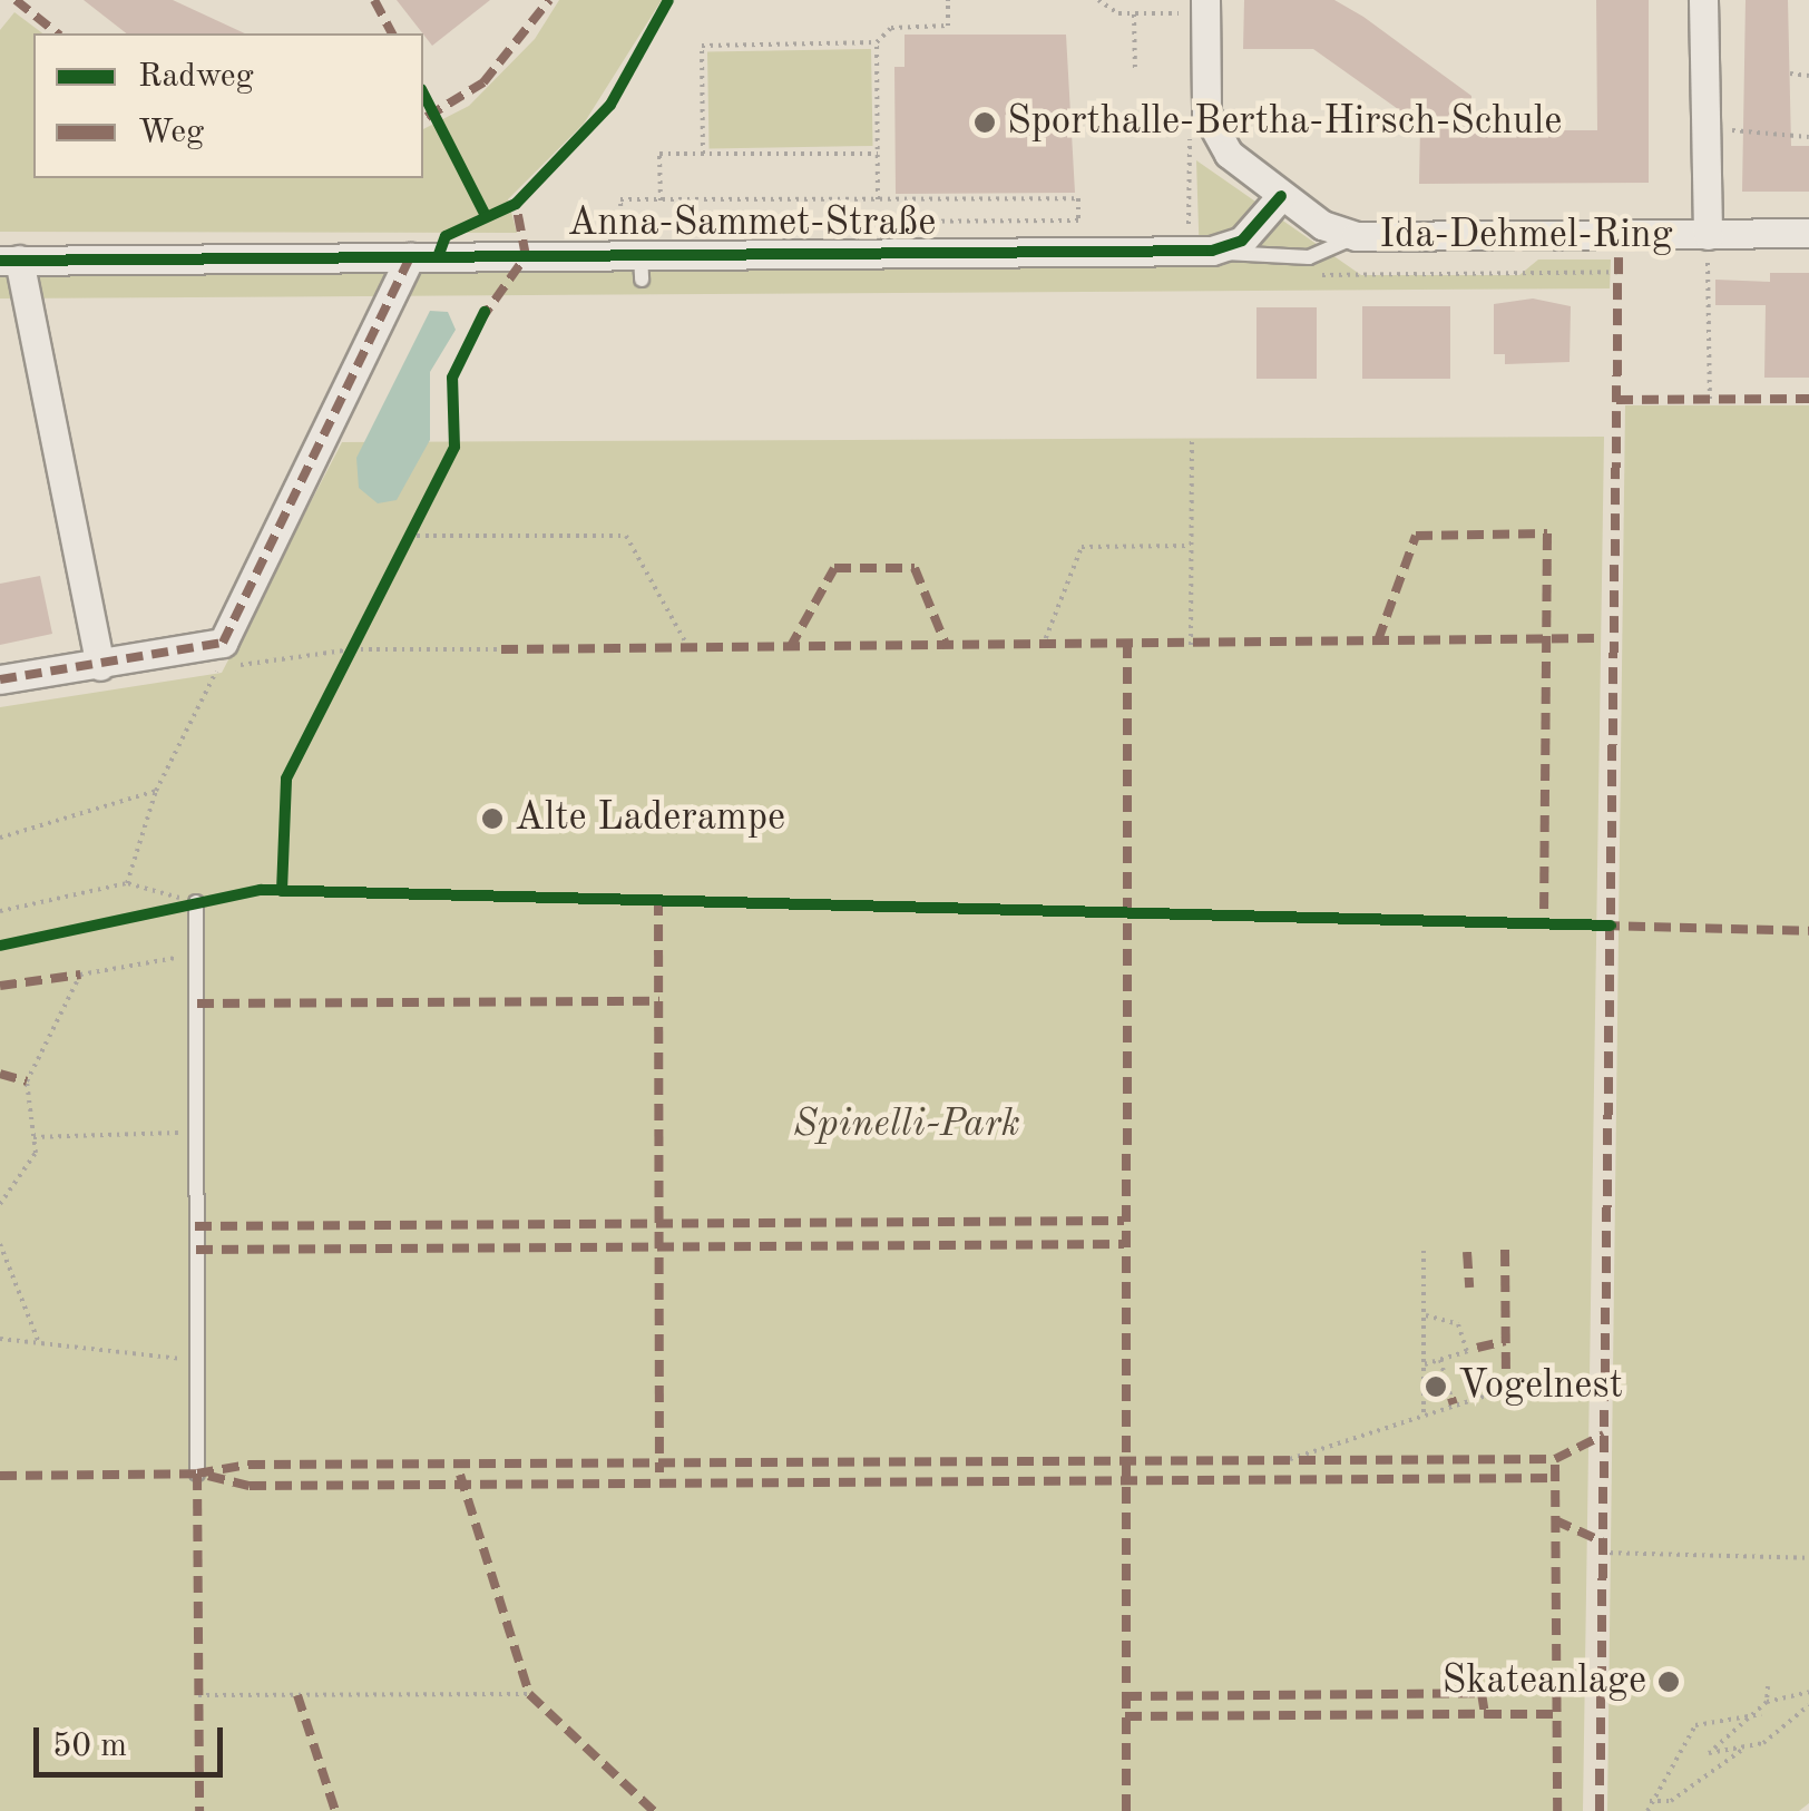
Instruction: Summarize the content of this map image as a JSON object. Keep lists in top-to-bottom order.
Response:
{
  "streets": {
    "street": ["Anna-Sammet-Straße", "Ida-Dehmel-Ring"]
  },
  "parks": ["Spinelli-Park"],
  "places": [
    "Sporthalle-Bertha-Hirsch-Schule",
    "Alte Laderampe",
    "Vogelnest",
    "Skateanlage"
  ],
  "legend": ["Radweg", "Weg"],
  "scale_bar": "50 m"
}
